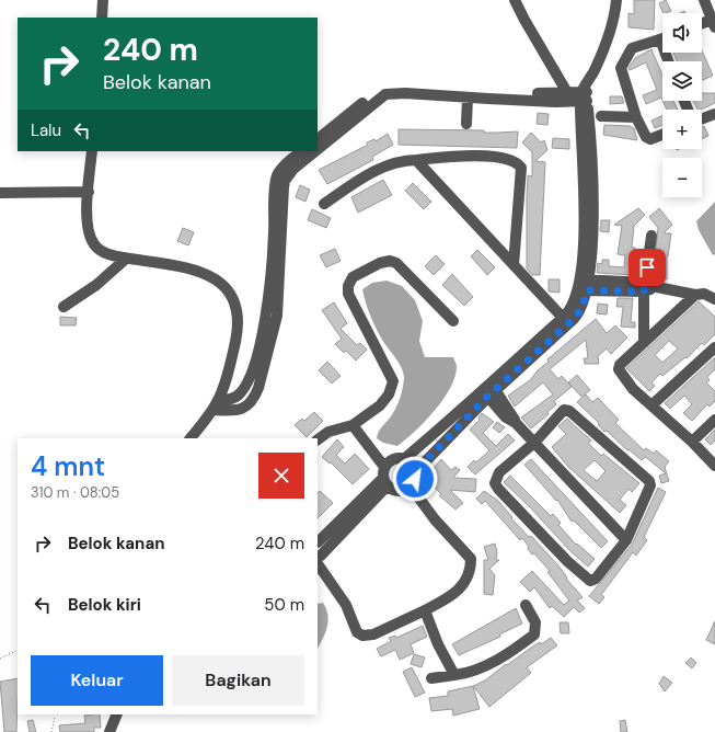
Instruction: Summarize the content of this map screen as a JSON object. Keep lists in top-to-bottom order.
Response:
{
  "page": {
    "map_buttons": ["+", "−"],
    "turn": ["240 m", "Belok kanan"],
    "then": "Lalu",
    "heading": ["4 mnt", "310 m · 08:05"],
    "list": [
      {
        "name": "Belok kanan",
        "value": "240 m"
      },
      {
        "name": "Belok kiri",
        "value": "50 m"
      }
    ],
    "buttons": ["Keluar", "Bagikan"]
  }
}
